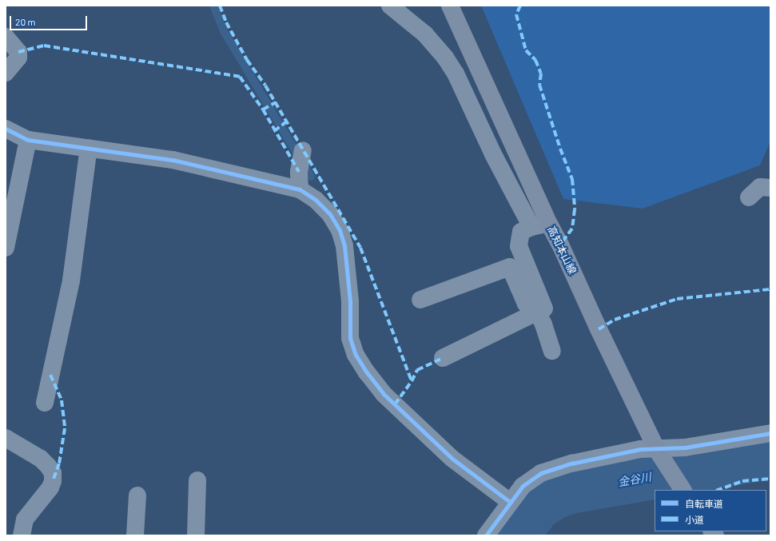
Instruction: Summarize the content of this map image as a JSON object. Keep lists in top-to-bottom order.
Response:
{
  "streets": {
    "main road": ["高知本山線"]
  },
  "water": ["金谷川"],
  "legend": ["自転車道", "小道"],
  "scale_bar": "20 m"
}
